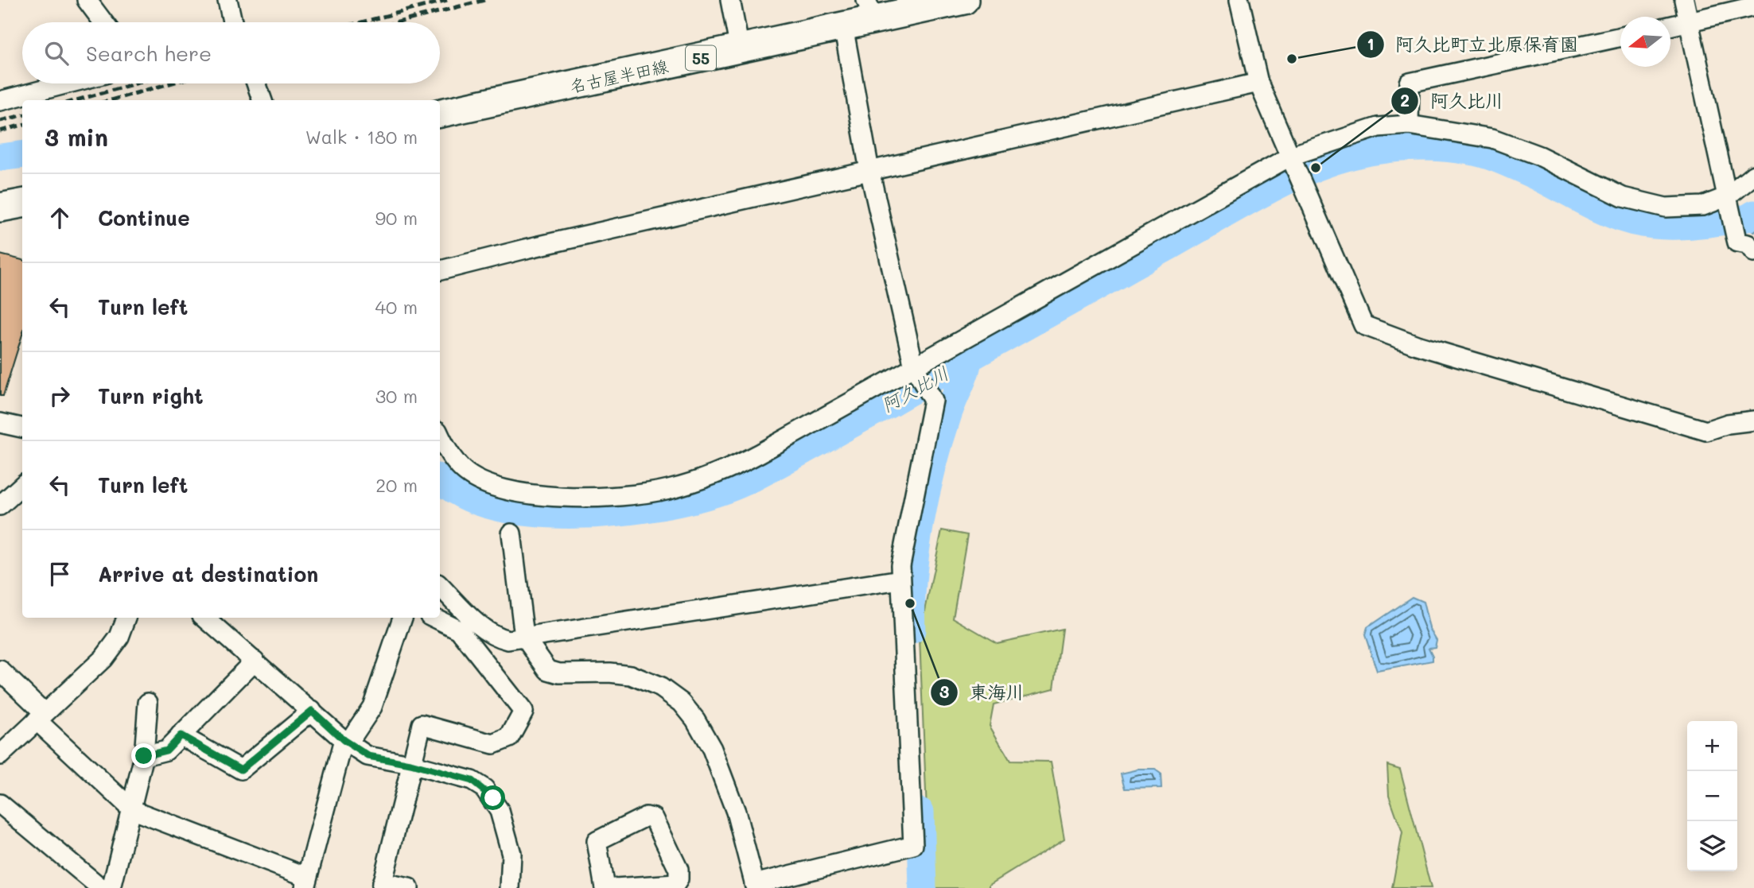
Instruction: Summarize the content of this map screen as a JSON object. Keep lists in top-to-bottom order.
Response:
{
  "streets": {
    "main road": ["55", "名古屋半田線"]
  },
  "water": ["阿久比川"],
  "places": ["阿久比町立北原保育園", "阿久比川", "東海川"],
  "north": "left",
  "page": {
    "search": "Search here",
    "heading": ["3 min", "Walk · 180 m"],
    "list": [
      ["Continue", "90 m"],
      ["Turn left", "40 m"],
      ["Turn right", "30 m"],
      ["Turn left", "20 m"],
      "Arrive at destination"
    ],
    "map_buttons": ["+", "−"]
  }
}
